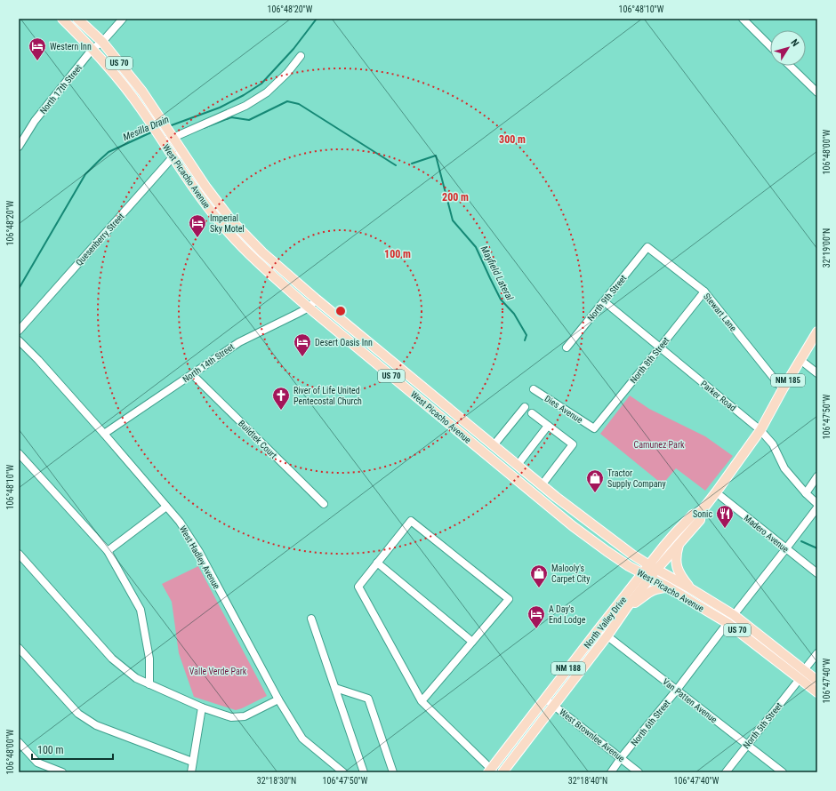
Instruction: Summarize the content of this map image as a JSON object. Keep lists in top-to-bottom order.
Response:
{
  "streets": {
    "main road": [
      "US 70",
      "West Picacho Avenue",
      "NM 185",
      "North Valley Drive",
      "NM 188"
    ],
    "street": [
      "North 17th Street",
      "Quesenberry Street",
      "North 9th Street",
      "Stewart Lane",
      "North 8th Street",
      "North 14th Street",
      "Parker Road",
      "Dies Avenue",
      "Buildtek Court",
      "Madero Avenue",
      "West Hadley Avenue",
      "Van Patten Avenue",
      "North 6th Street",
      "North 5th Street",
      "West Brownlee Avenue"
    ]
  },
  "crossings": [
    ["North 17th Street", "West Picacho Avenue"],
    ["West Picacho Avenue", "Quesenberry Street"],
    ["West Picacho Avenue", "North 14th Street"],
    ["West Picacho Avenue", "North Valley Drive"],
    ["West Picacho Avenue", "North 6th Street"],
    ["West Picacho Avenue", "North 5th Street"],
    ["North 9th Street", "Stewart Lane"],
    ["North 9th Street", "Parker Road"],
    ["Stewart Lane", "North 8th Street"],
    ["Stewart Lane", "North Valley Drive"],
    ["North 8th Street", "Parker Road"],
    ["North 8th Street", "Dies Avenue"],
    ["North 14th Street", "Buildtek Court"],
    ["North 14th Street", "West Hadley Avenue"],
    ["Parker Road", "North Valley Drive"],
    ["Madero Avenue", "North Valley Drive"],
    ["North Valley Drive", "Van Patten Avenue"],
    ["North Valley Drive", "West Brownlee Avenue"],
    ["Van Patten Avenue", "North 6th Street"],
    ["Van Patten Avenue", "North 5th Street"],
    ["North 6th Street", "West Brownlee Avenue"]
  ],
  "water": ["Mesilla Drain", "Mayfield Lateral"],
  "parks": ["Camunez Park", "Valle Verde Park"],
  "places": {
    "hotel": [
      "Western Inn",
      "Imperial Sky Motel",
      "Desert Oasis Inn",
      "A Day's End Lodge"
    ],
    "church": ["River of Life United Pentecostal Church"],
    "shop": ["Tractor Supply Company", "Malooly's Carpet City"],
    "restaurant": ["Sonic"]
  },
  "scale_bar": "100 m",
  "north": "top right",
  "coordinates": [
    "106°48'20\"W",
    "106°48'10\"W",
    "106°48'00\"W",
    "32°19'00\"N",
    "106°47'50\"W",
    "106°47'40\"W",
    "32°18'30\"N",
    "32°18'40\"N"
  ],
  "rings": ["300 m", "200 m", "100 m"]
}
